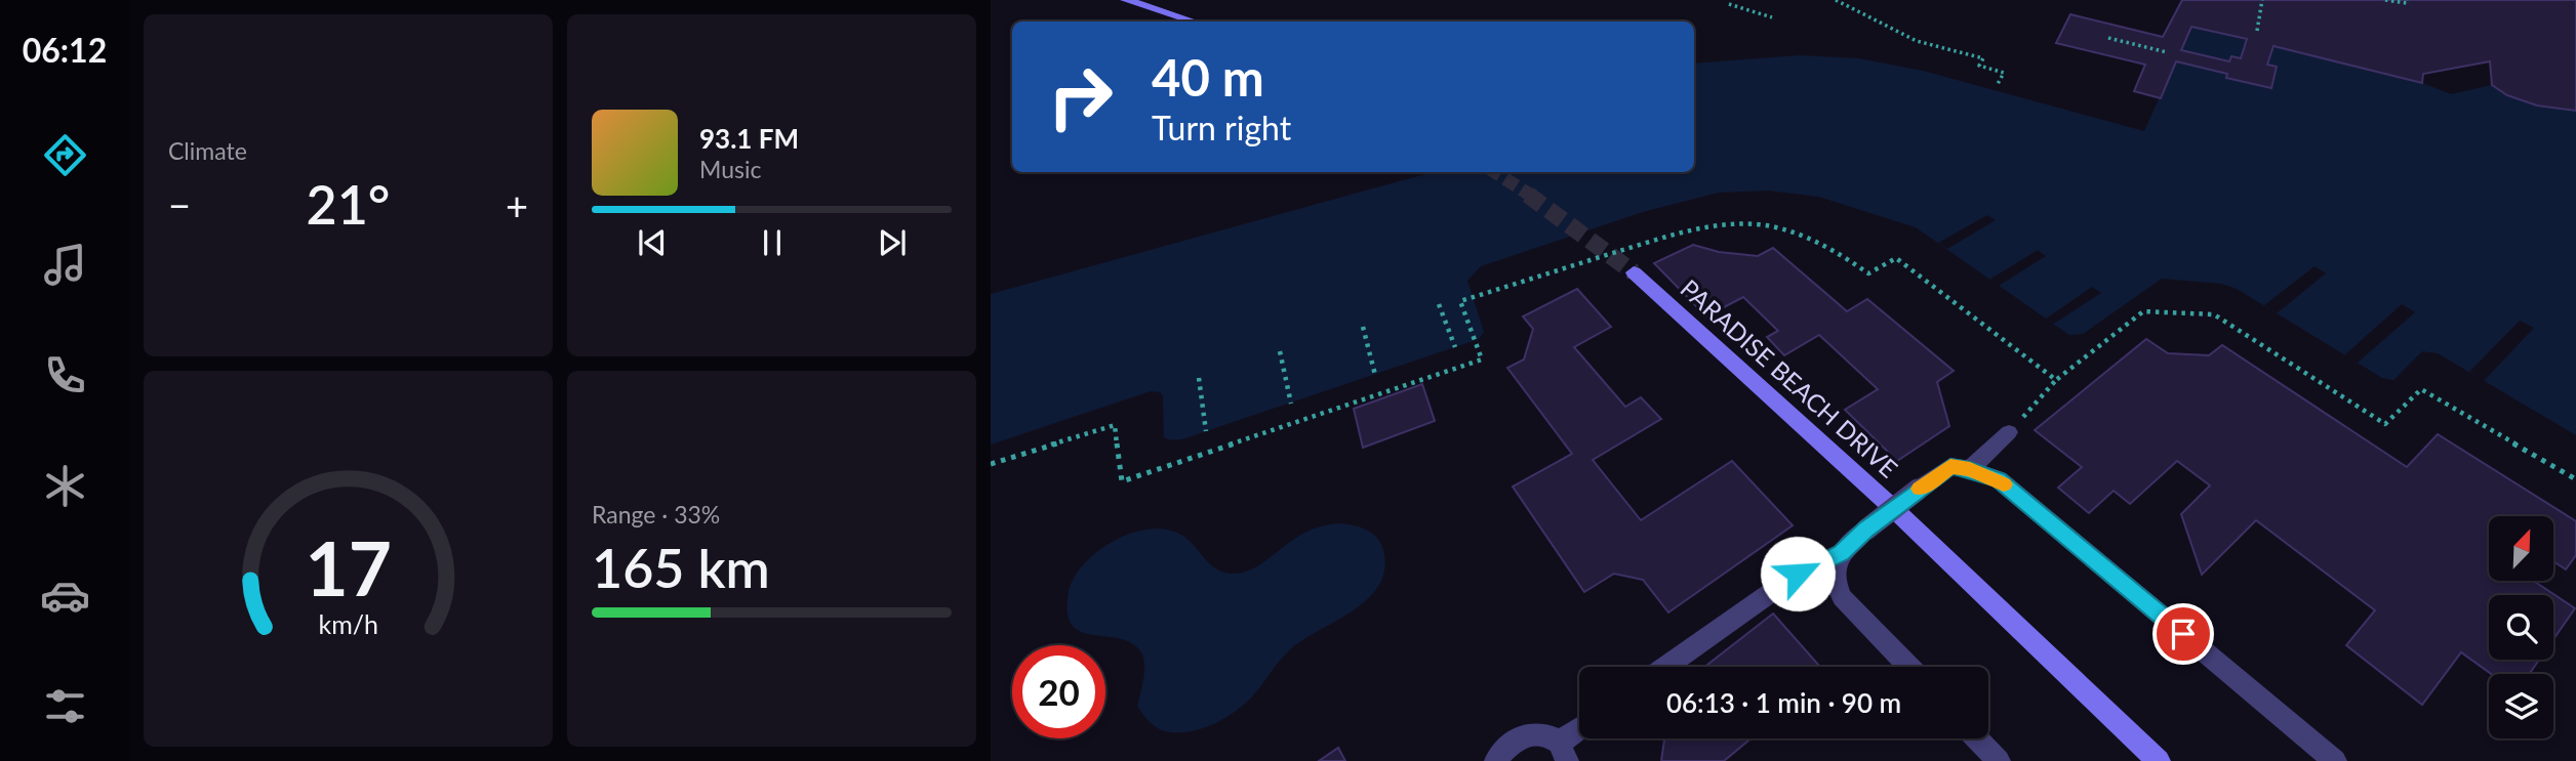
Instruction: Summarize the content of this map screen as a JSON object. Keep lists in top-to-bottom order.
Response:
{
  "streets": {
    "street": ["PARADISE BEACH DRIVE"]
  },
  "north": "top right",
  "page": {
    "tabs": "06:12",
    "tile": [
      "Climate",
      ["Range · 33%", "165 km"]
    ],
    "turn": ["40 m", "Turn right"],
    "song": ["93.1 FM", "Music"],
    "heat": ["−", "21°", "+"],
    "limit": "20",
    "trip": "06:13 · 1 min · 90 m",
    "gauge": ["17", "km/h"]
  }
}
